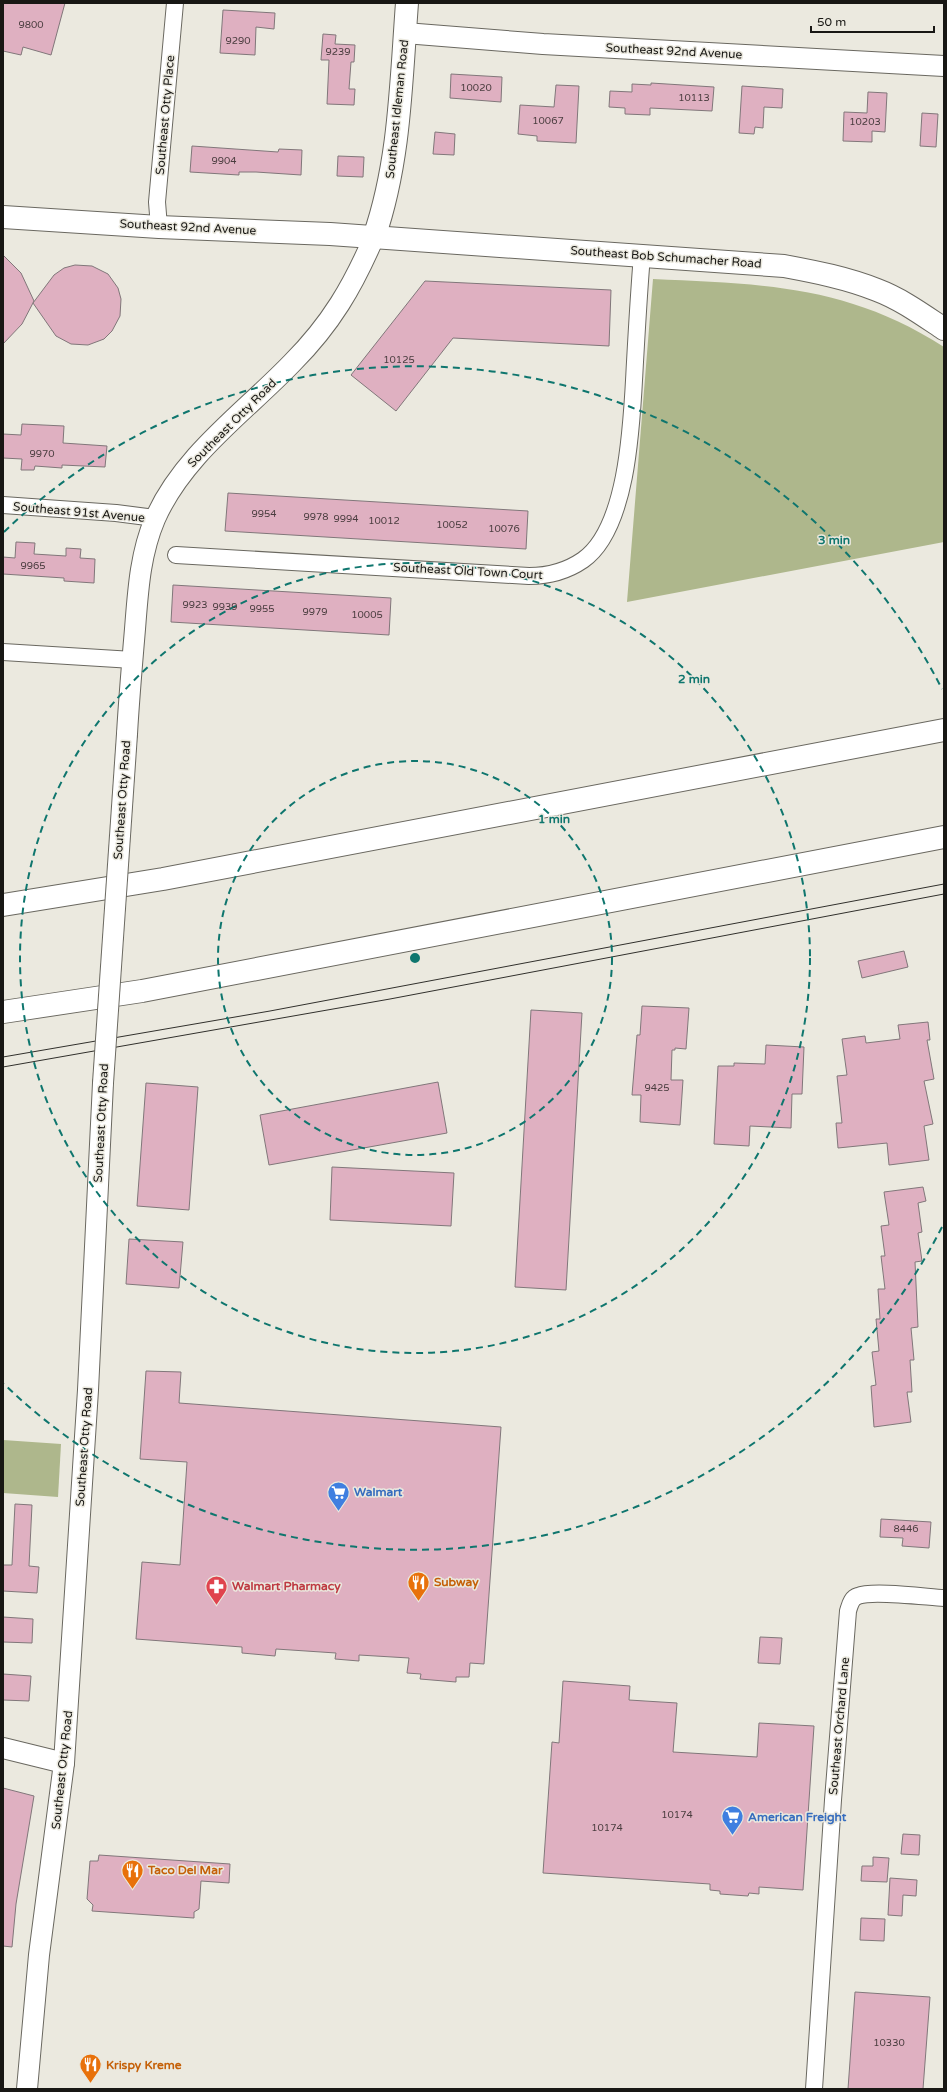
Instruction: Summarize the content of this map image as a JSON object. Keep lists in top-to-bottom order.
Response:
{
  "streets": {
    "main road": ["Southeast 92nd Avenue", "Southeast Idleman Road", "Southeast Bob Schumacher Road"],
    "street": [
      "Southeast Otty Place",
      "Southeast Otty Road",
      "Southeast 91st Avenue",
      "Southeast Old Town Court",
      "Southeast Orchard Lane"
    ]
  },
  "crossings": [
    ["Southeast 92nd Avenue", "Southeast Idleman Road"],
    ["Southeast 92nd Avenue", "Southeast Otty Place"],
    ["Southeast 92nd Avenue", "Southeast Bob Schumacher Road"],
    ["Southeast 92nd Avenue", "Southeast Otty Road"],
    ["Southeast Idleman Road", "Southeast Bob Schumacher Road"],
    ["Southeast Idleman Road", "Southeast Otty Road"],
    ["Southeast Bob Schumacher Road", "Southeast Otty Road"],
    ["Southeast Bob Schumacher Road", "Southeast Old Town Court"],
    ["Southeast Otty Road", "Southeast 91st Avenue"]
  ],
  "places": {
    "supermarket": ["Walmart", "American Freight"],
    "restaurant": ["Subway", "Taco Del Mar", "Krispy Kreme"],
    "pharmacy": ["Walmart Pharmacy"]
  },
  "house_numbers": [
    "9800",
    "9290",
    "9239",
    "10020",
    "10113",
    "10067",
    "10203",
    "9904",
    "10125",
    "9970",
    "9954",
    "9978",
    "9994",
    "10012",
    "10052",
    "10076",
    "9965",
    "9923",
    "9939",
    "9955",
    "9979",
    "10005",
    "9425",
    "8446",
    "10174",
    "10174",
    "10330"
  ],
  "scale_bar": "50 m",
  "rings": ["3 min", "2 min", "1 min"]
}
